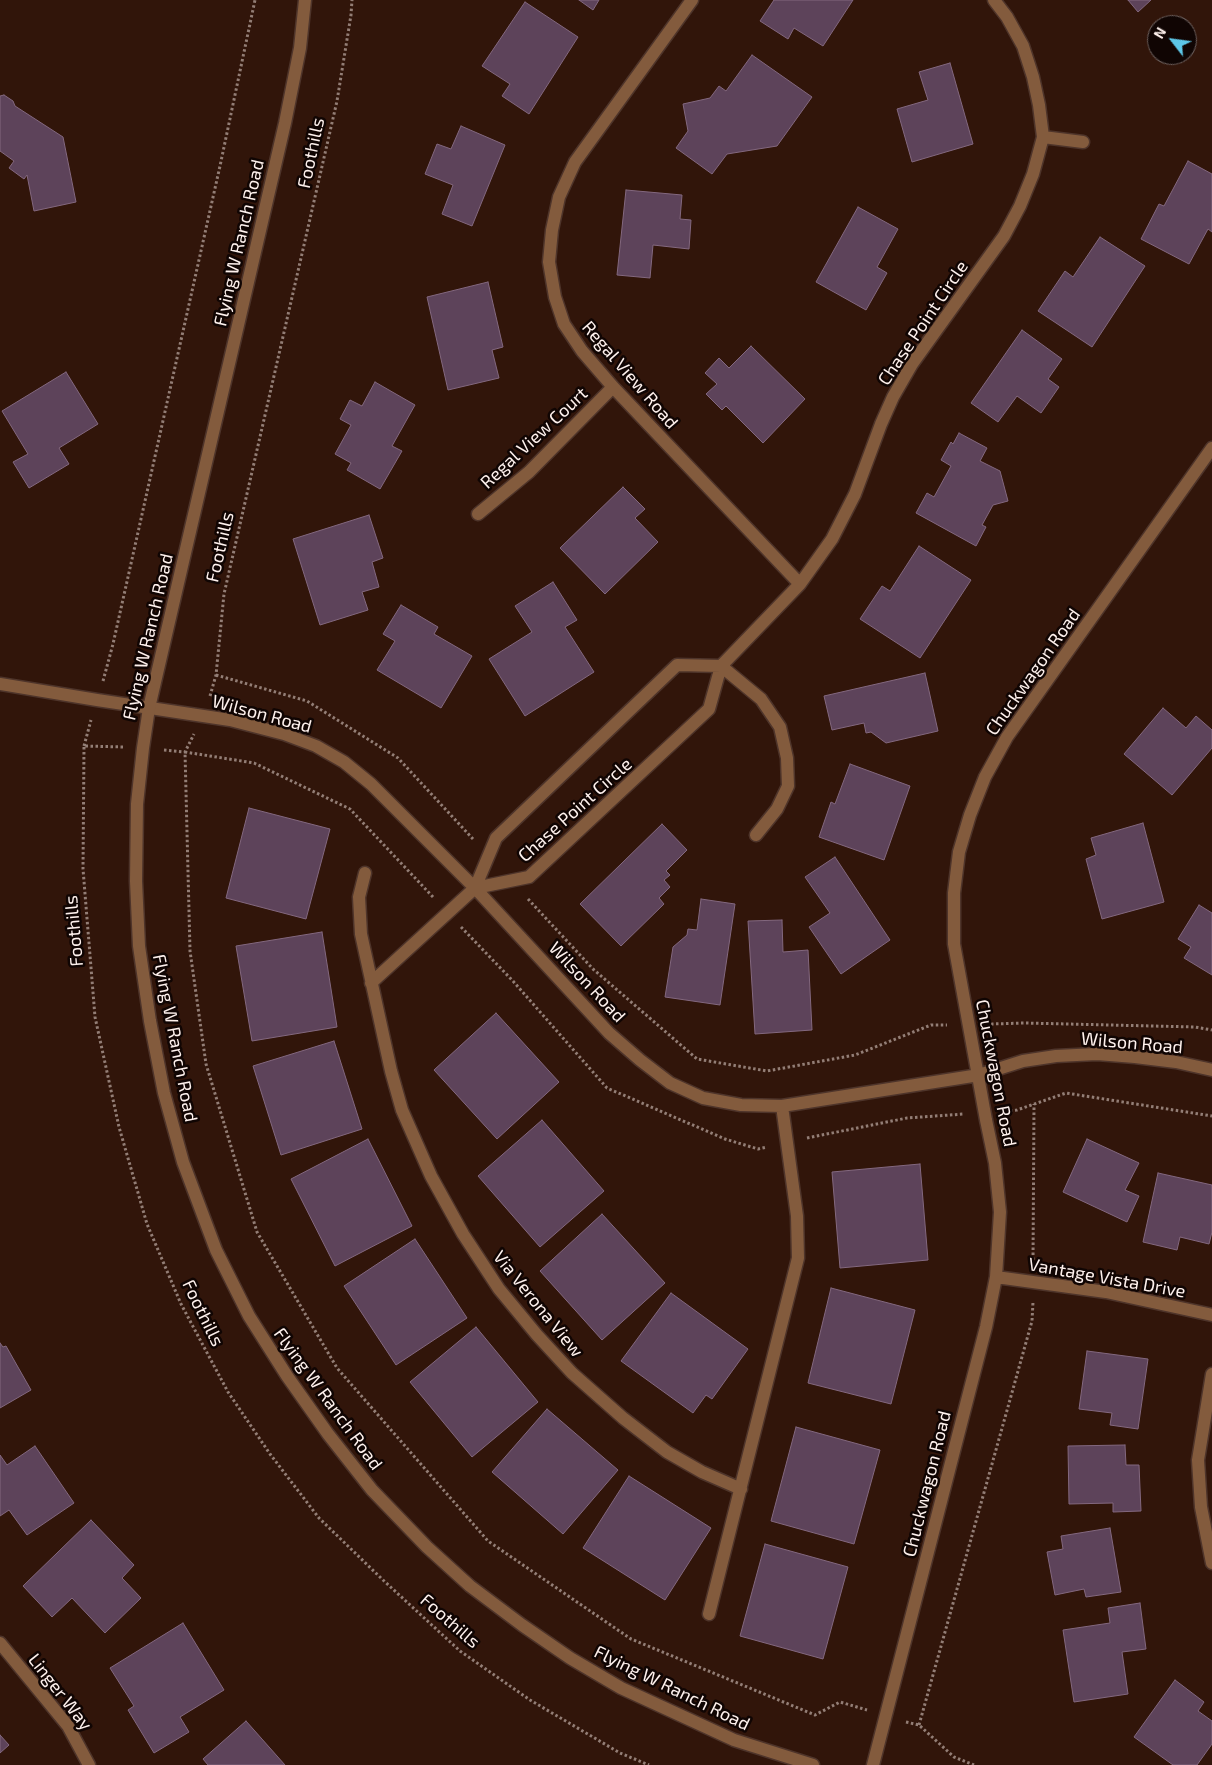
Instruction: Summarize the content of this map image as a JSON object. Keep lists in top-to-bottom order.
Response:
{
  "streets": {
    "street": [
      "Flying W Ranch Road",
      "Chase Point Circle",
      "Regal View Road",
      "Regal View Court",
      "Chuckwagon Road",
      "Wilson Road",
      "Vantage Vista Drive",
      "Via Verona View",
      "Linger Way"
    ],
    "path": ["Foothills"]
  },
  "crossings": [
    ["Foothills", "Wilson Road"],
    ["Flying W Ranch Road", "Wilson Road"],
    ["Chase Point Circle", "Regal View Road"],
    ["Chase Point Circle", "Wilson Road"],
    ["Regal View Road", "Regal View Court"],
    ["Chuckwagon Road", "Wilson Road"],
    ["Chuckwagon Road", "Vantage Vista Drive"]
  ],
  "north": "top left"
}
